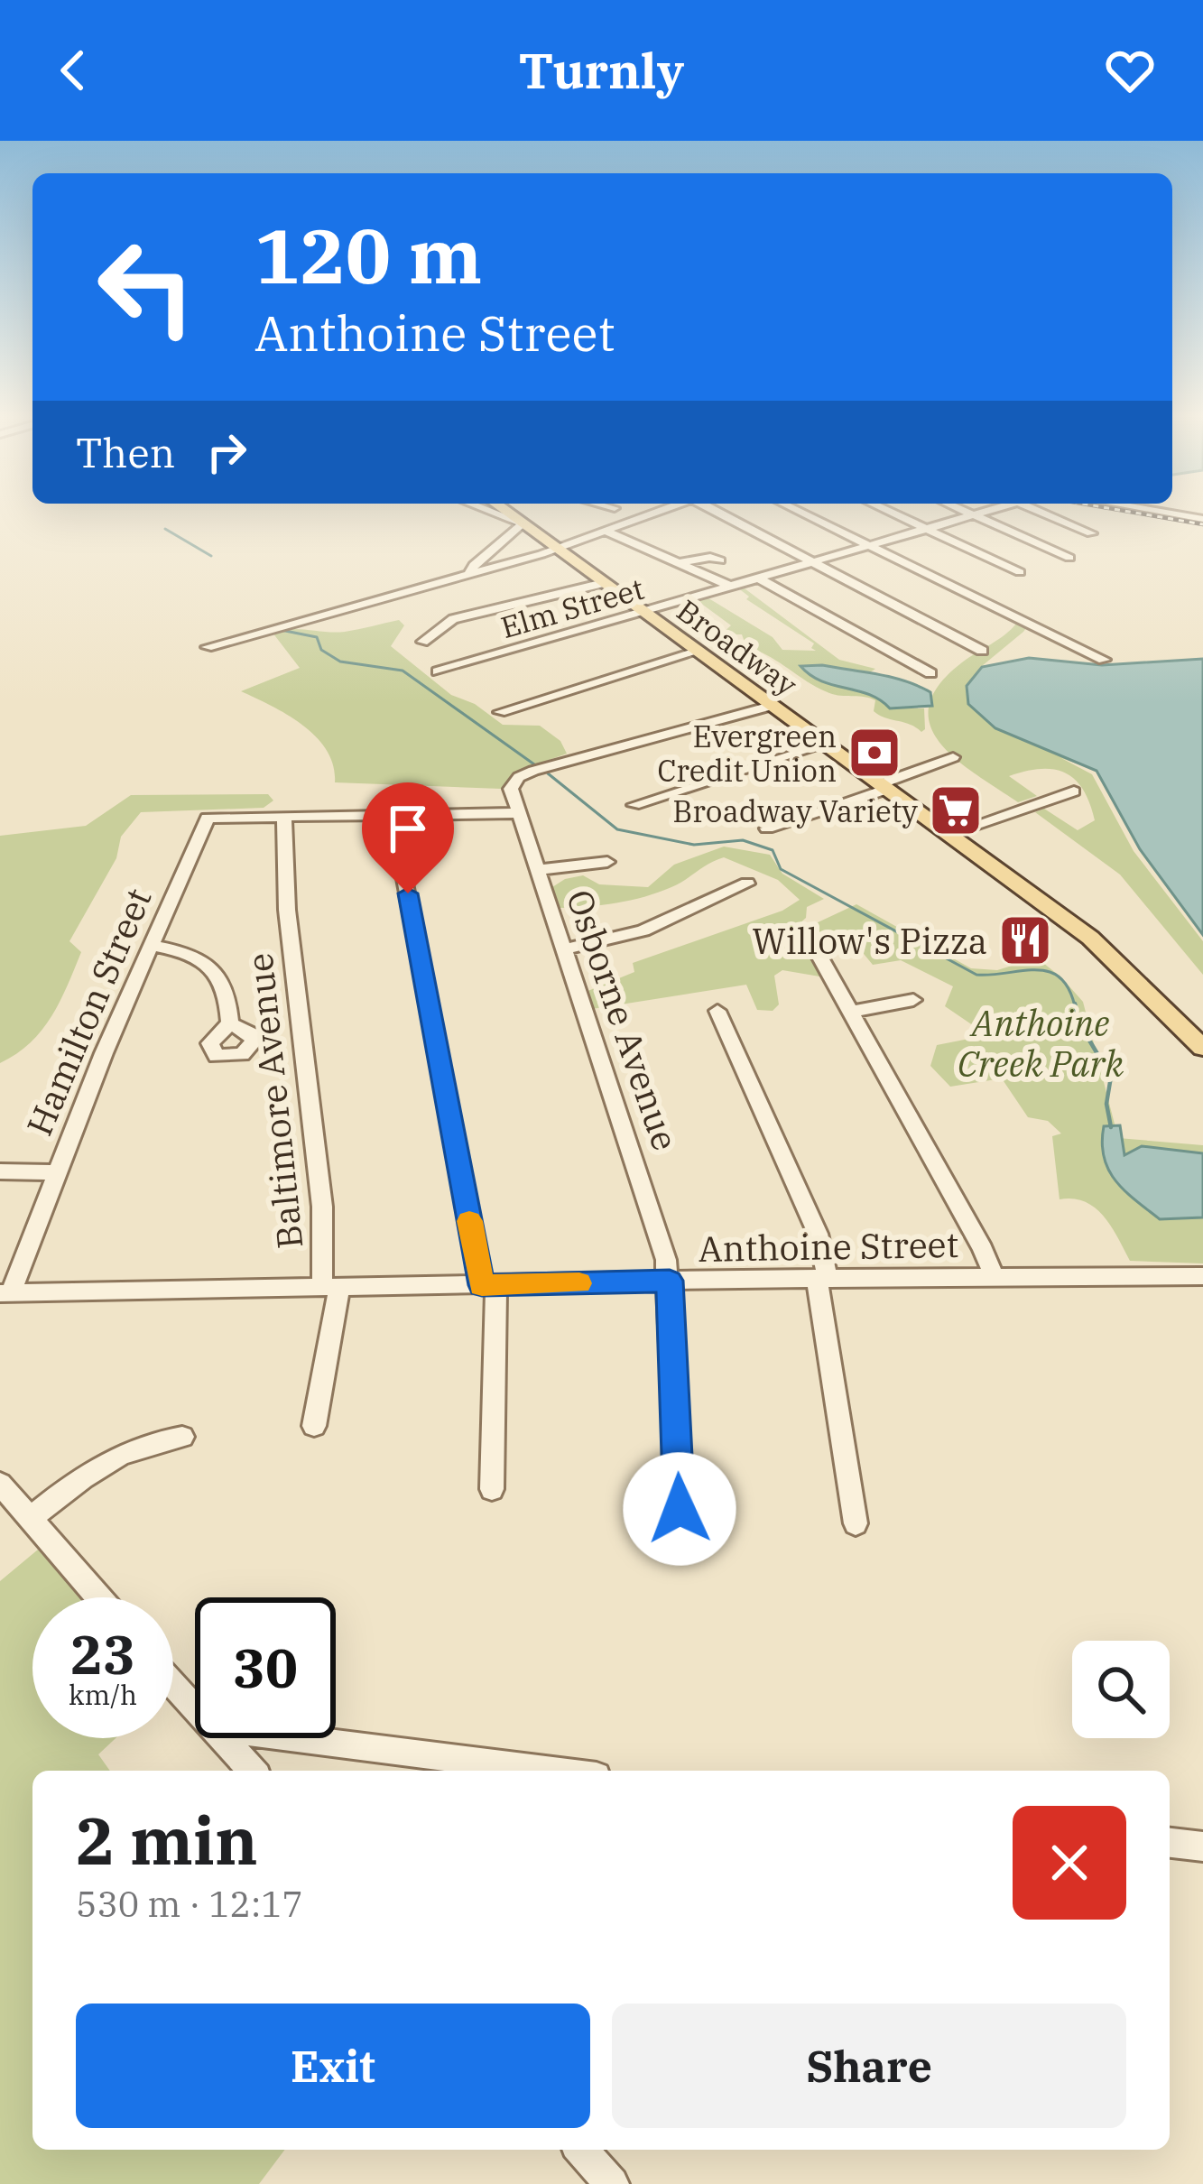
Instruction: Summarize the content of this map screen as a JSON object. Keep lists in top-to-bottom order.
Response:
{
  "streets": {
    "main road": ["Broadway"],
    "street": [
      "Elm Street",
      "Hamilton Street",
      "Osborne Avenue",
      "Baltimore Avenue",
      "Anthoine Street"
    ]
  },
  "crossings": [
    ["Elm Street", "Broadway"],
    ["Broadway", "Osborne Avenue"],
    ["Hamilton Street", "Baltimore Avenue"],
    ["Hamilton Street", "Anthoine Street"],
    ["Osborne Avenue", "Anthoine Street"],
    ["Baltimore Avenue", "Anthoine Street"]
  ],
  "parks": ["Anthoine Creek Park"],
  "places": {
    "bank": ["Evergreen Credit Union"],
    "supermarket": ["Broadway Variety"],
    "restaurant": ["Willow's Pizza"]
  },
  "page": {
    "header": "Turnly",
    "turn": ["120 m", "Anthoine Street"],
    "then": "Then",
    "speed": "23 km/h",
    "limit": "30",
    "heading": ["2 min", "530 m · 12:17"],
    "buttons": ["Exit", "Share"]
  }
}
